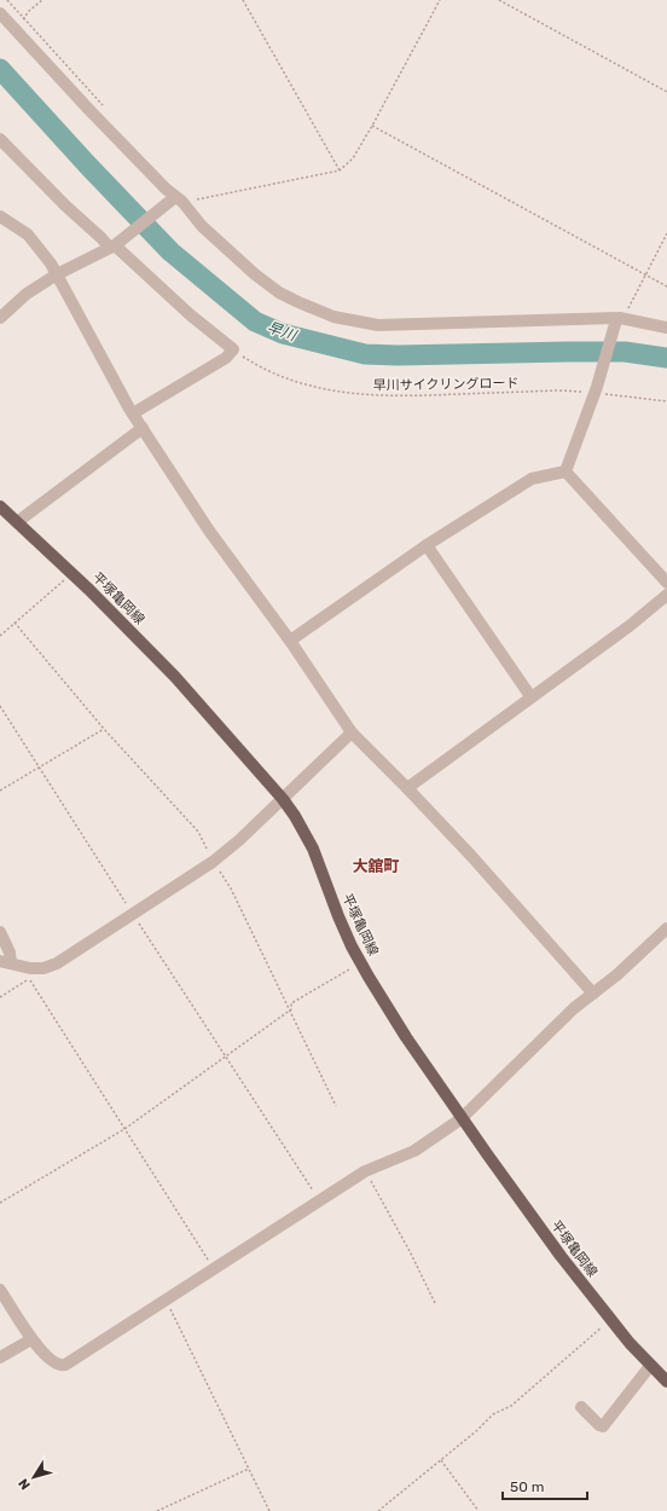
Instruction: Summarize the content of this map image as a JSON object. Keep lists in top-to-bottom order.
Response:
{
  "streets": {
    "main road": ["平塚亀岡線"],
    "path": ["早川サイクリングロード"]
  },
  "districts": ["大舘町"],
  "water": ["早川"],
  "scale_bar": "50 m",
  "north": "bottom left"
}
